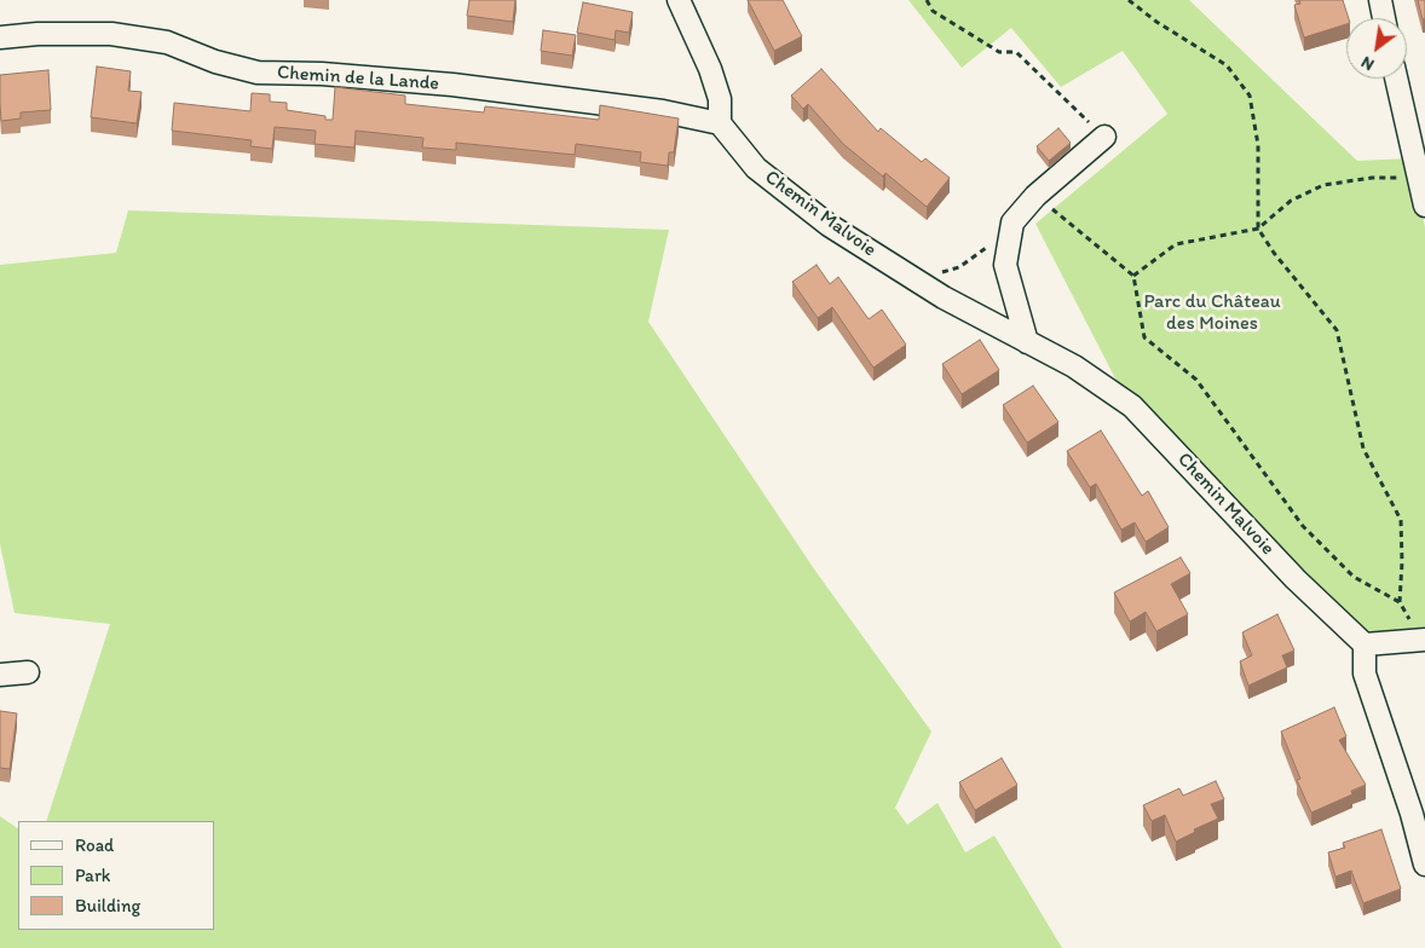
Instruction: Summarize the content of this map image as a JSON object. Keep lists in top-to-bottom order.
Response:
{
  "streets": {
    "street": ["Chemin de la Lande", "Chemin Malvoie"]
  },
  "crossings": [
    ["Chemin de la Lande", "Chemin Malvoie"]
  ],
  "parks": ["Parc du Château des Moines"],
  "legend": ["Road", "Park", "Building"],
  "north": "bottom left"
}
